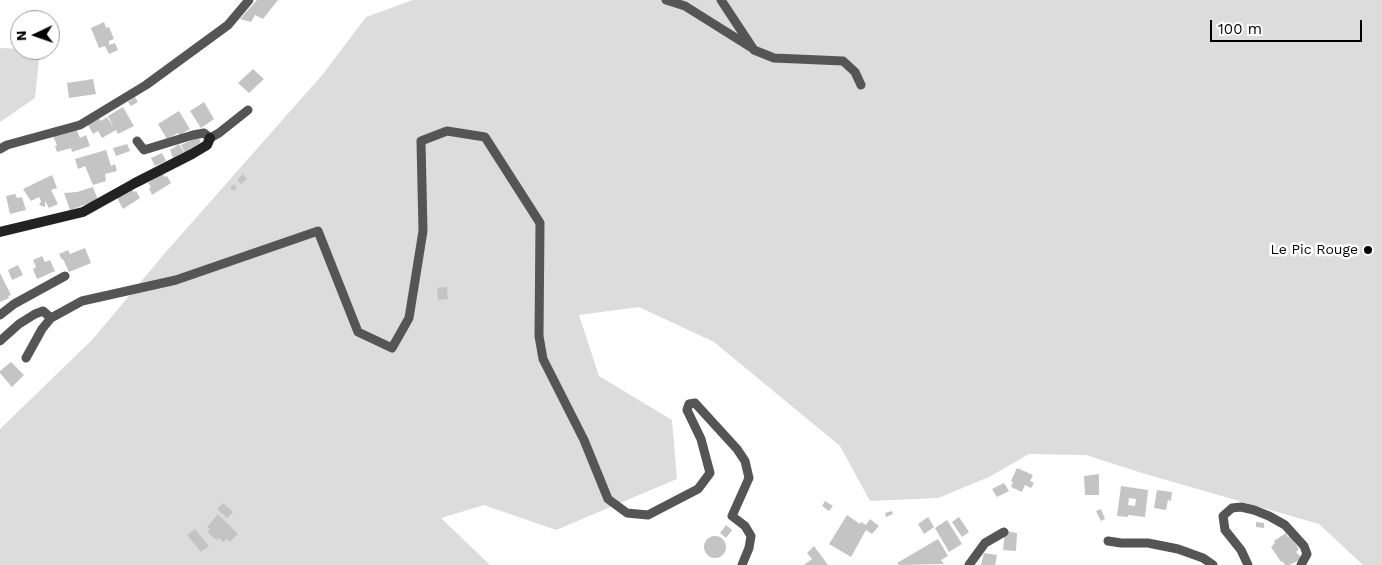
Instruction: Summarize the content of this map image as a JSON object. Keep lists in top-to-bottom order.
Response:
{
  "places": ["Le Pic Rouge"],
  "scale_bar": "100 m",
  "north": "left"
}
